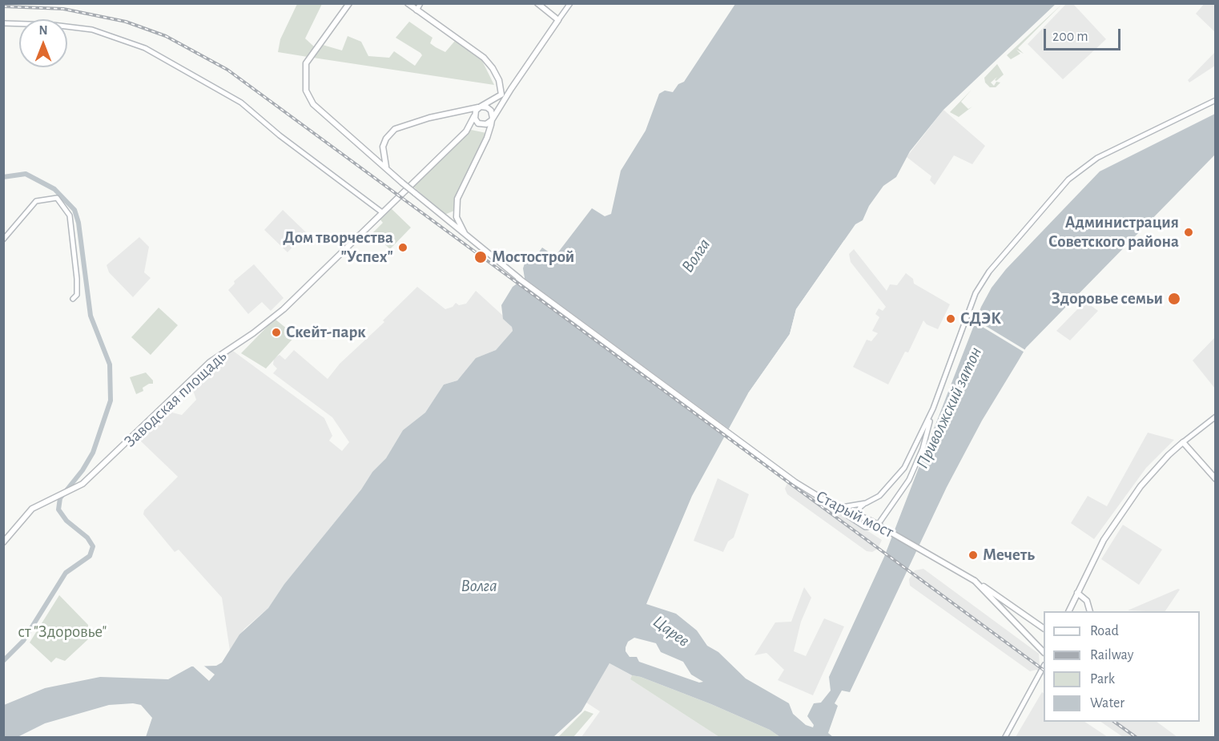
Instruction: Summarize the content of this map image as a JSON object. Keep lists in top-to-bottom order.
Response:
{
  "streets": {
    "main road": ["Заводская площадь", "Старый мост"]
  },
  "water": ["Волга", "Приволжский затон", "Царев"],
  "parks": ["ст \"Здоровье\""],
  "places": [
    "Администрация Советского района",
    "Дом творчества \"Успех\"",
    "Мостострой",
    "Здоровье семьи",
    "СДЭК",
    "Скейт-парк",
    "Мечеть"
  ],
  "legend": [
    "Road",
    "Railway",
    "Park",
    "Water"
  ],
  "scale_bar": "200 m",
  "north": "top"
}
